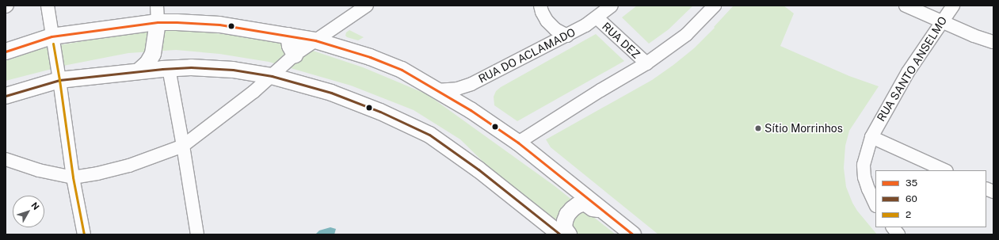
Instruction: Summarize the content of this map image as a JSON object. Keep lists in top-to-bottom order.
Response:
{
  "streets": {
    "street": ["RUA DEZ", "RUA DO ACLAMADO", "RUA SANTO ANSELMO"]
  },
  "crossings": [
    ["RUA DEZ", "RUA DO ACLAMADO"]
  ],
  "places": ["Sítio Morrinhos"],
  "lines": ["transit line 35", "transit line 2", "transit line 60"],
  "legend": ["35", "60", "2"],
  "north": "top right"
}
